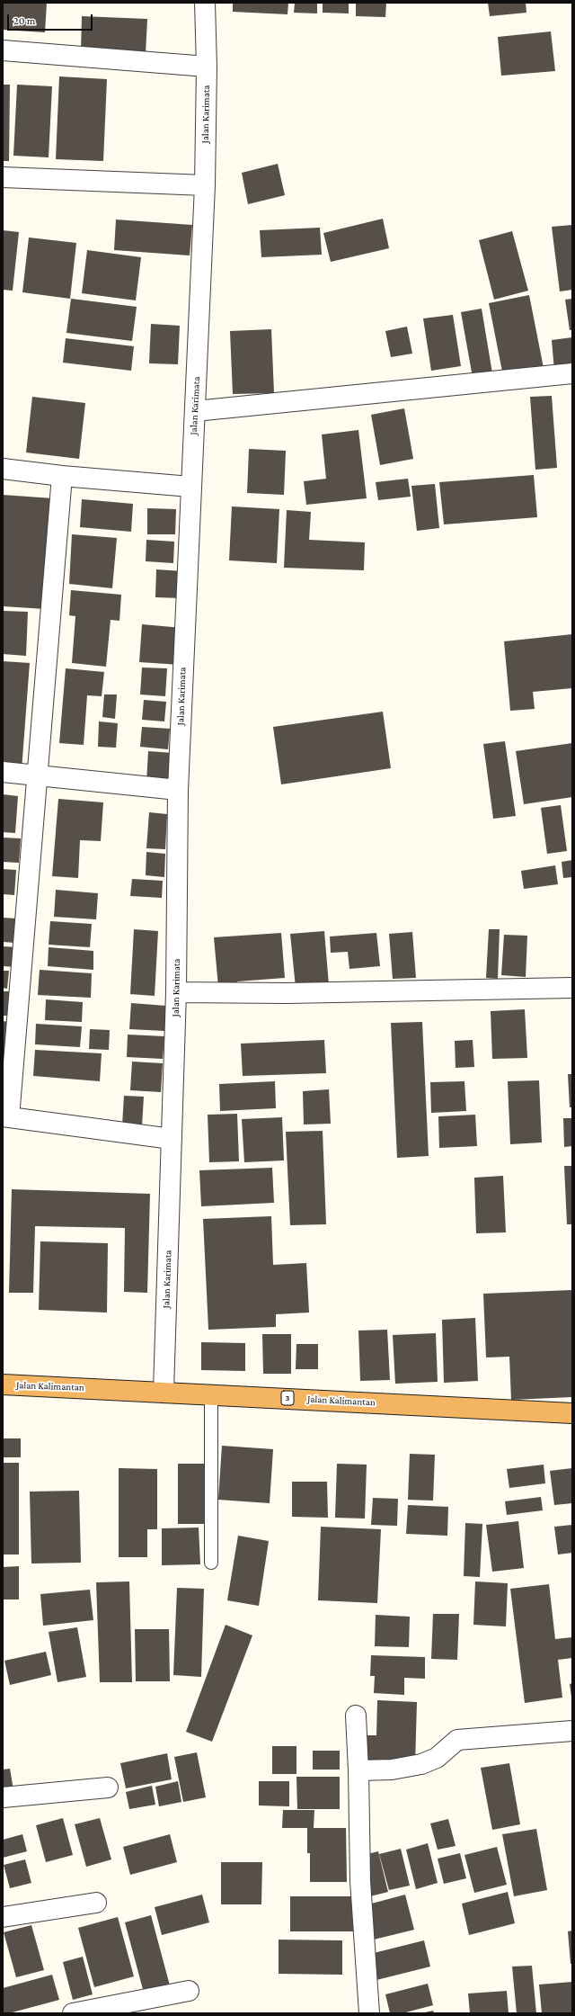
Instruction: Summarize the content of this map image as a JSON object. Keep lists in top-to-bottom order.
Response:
{
  "streets": {
    "highway": ["Jalan Kalimantan", "3"],
    "street": ["Jalan Karimata"]
  },
  "crossings": [
    ["Jalan Karimata", "Jalan Kalimantan"]
  ],
  "scale_bar": "20 m"
}
